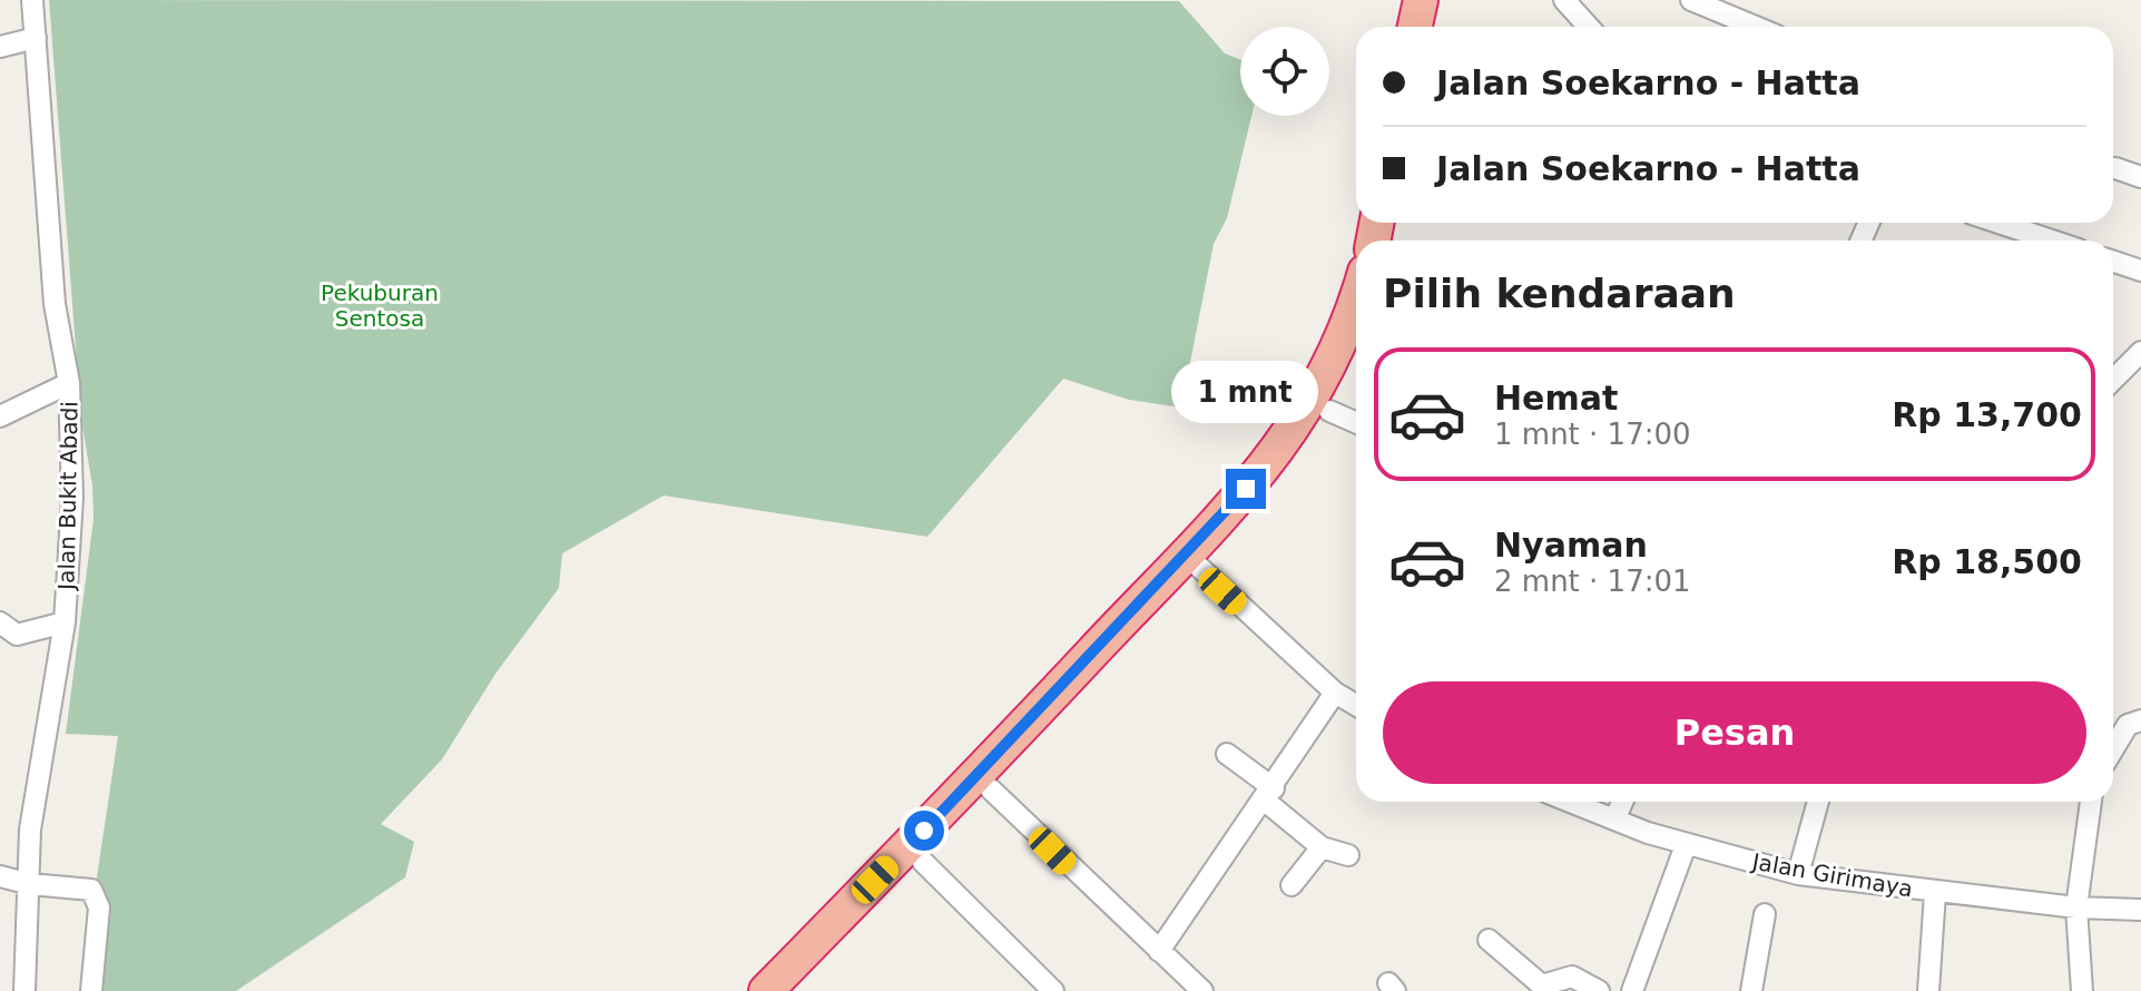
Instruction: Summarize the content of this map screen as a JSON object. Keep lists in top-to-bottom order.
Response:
{
  "streets": {
    "street": ["Jalan Bukit Abadi", "Jalan Girimaya"]
  },
  "parks": ["Pekuburan Sentosa"],
  "page": {
    "banner": ["Jalan Soekarno - Hatta", "Jalan Soekarno - Hatta"],
    "heading": "Pilih kendaraan",
    "list": [
      {
        "name": "Hemat",
        "note": "1 mnt · 17:00",
        "value": "Rp 13,700"
      },
      {
        "name": "Nyaman",
        "note": "2 mnt · 17:01",
        "value": "Rp 18,500"
      }
    ],
    "bubble": "1 mnt",
    "buttons": "Pesan"
  }
}
